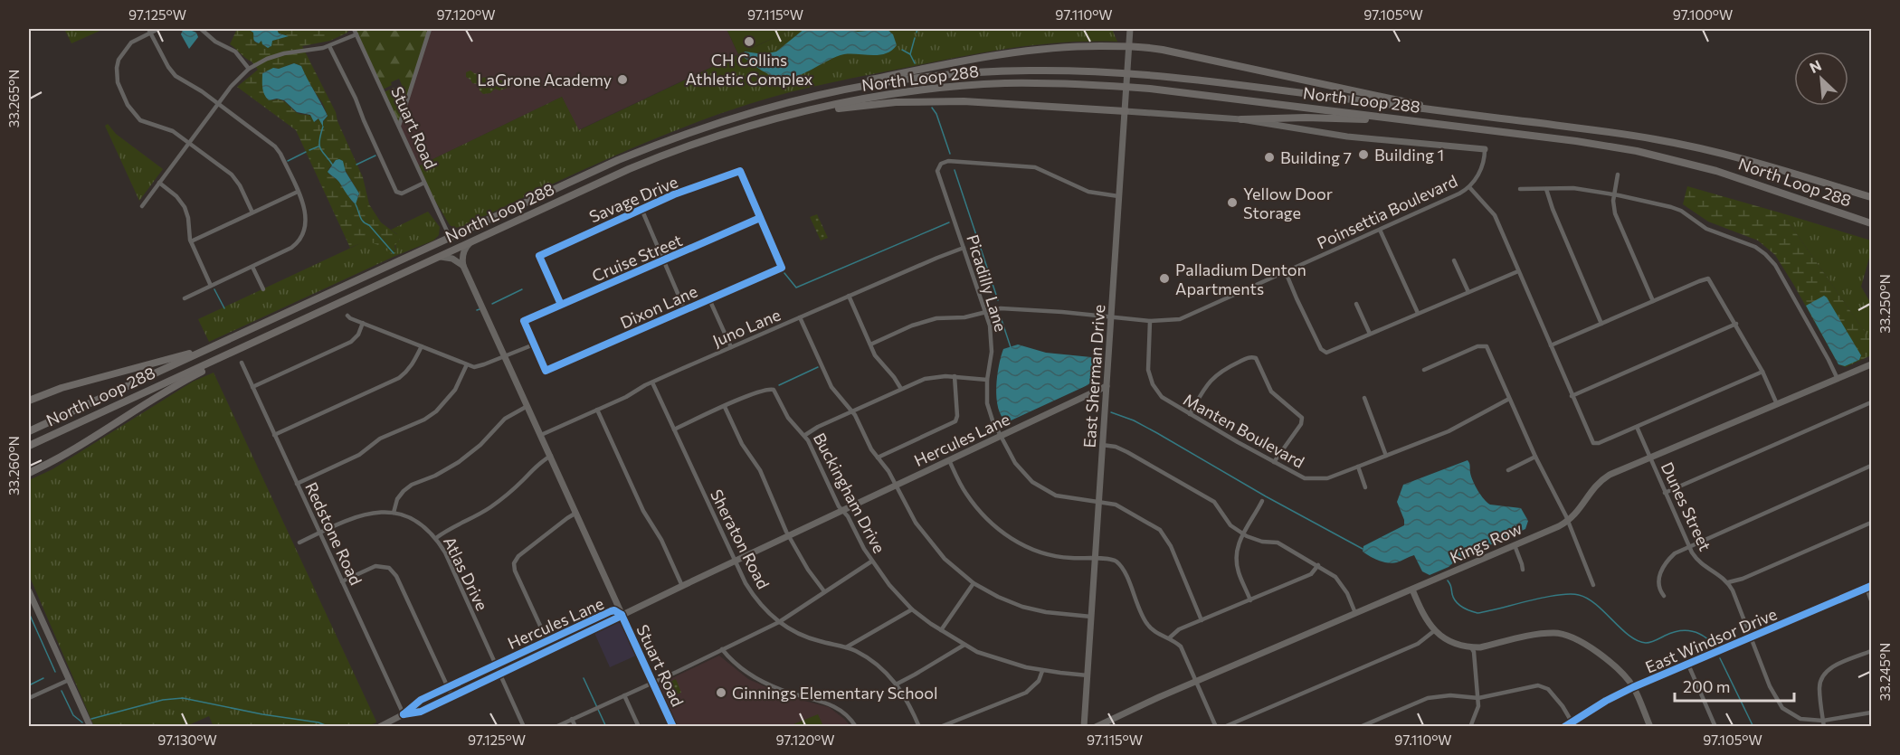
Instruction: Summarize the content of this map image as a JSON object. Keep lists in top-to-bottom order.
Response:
{
  "streets": {
    "highway": ["North Loop 288"],
    "street": [
      "Stuart Road",
      "Savage Drive",
      "Poinsettia Boulevard",
      "Cruise Street",
      "Picadilly Lane",
      "Dixon Lane",
      "Juno Lane",
      "East Sherman Drive",
      "Manten Boulevard",
      "Hercules Lane",
      "Buckingham Drive",
      "Dunes Street",
      "Redstone Road",
      "Sheraton Road",
      "Kings Row",
      "Atlas Drive",
      "East Windsor Drive"
    ]
  },
  "crossings": [
    ["North Loop 288", "Stuart Road"],
    ["Stuart Road", "Juno Lane"],
    ["Stuart Road", "Hercules Lane"],
    ["Savage Drive", "Cruise Street"],
    ["Savage Drive", "Dixon Lane"],
    ["Poinsettia Boulevard", "Picadilly Lane"],
    ["Poinsettia Boulevard", "East Sherman Drive"],
    ["Poinsettia Boulevard", "Manten Boulevard"],
    ["Cruise Street", "Dixon Lane"],
    ["Picadilly Lane", "Juno Lane"],
    ["Picadilly Lane", "East Sherman Drive"],
    ["Picadilly Lane", "Hercules Lane"],
    ["Juno Lane", "Sheraton Road"],
    ["East Sherman Drive", "Hercules Lane"],
    ["East Sherman Drive", "Buckingham Drive"],
    ["Hercules Lane", "Buckingham Drive"],
    ["Hercules Lane", "Redstone Road"],
    ["Hercules Lane", "Sheraton Road"],
    ["Hercules Lane", "Atlas Drive"],
    ["Dunes Street", "Kings Row"],
    ["Redstone Road", "Atlas Drive"]
  ],
  "places": [
    "CH Collins Athletic Complex",
    "LaGrone Academy",
    "Building 1",
    "Building 7",
    "Yellow Door Storage",
    "Palladium Denton Apartments",
    "Ginnings Elementary School"
  ],
  "scale_bar": "200 m",
  "north": "top left",
  "coordinates": [
    "97.125°W",
    "97.120°W",
    "97.115°W",
    "97.110°W",
    "97.105°W",
    "97.100°W",
    "33.265°N",
    "33.250°N",
    "33.260°N",
    "33.245°N",
    "97.130°W"
  ]
}
